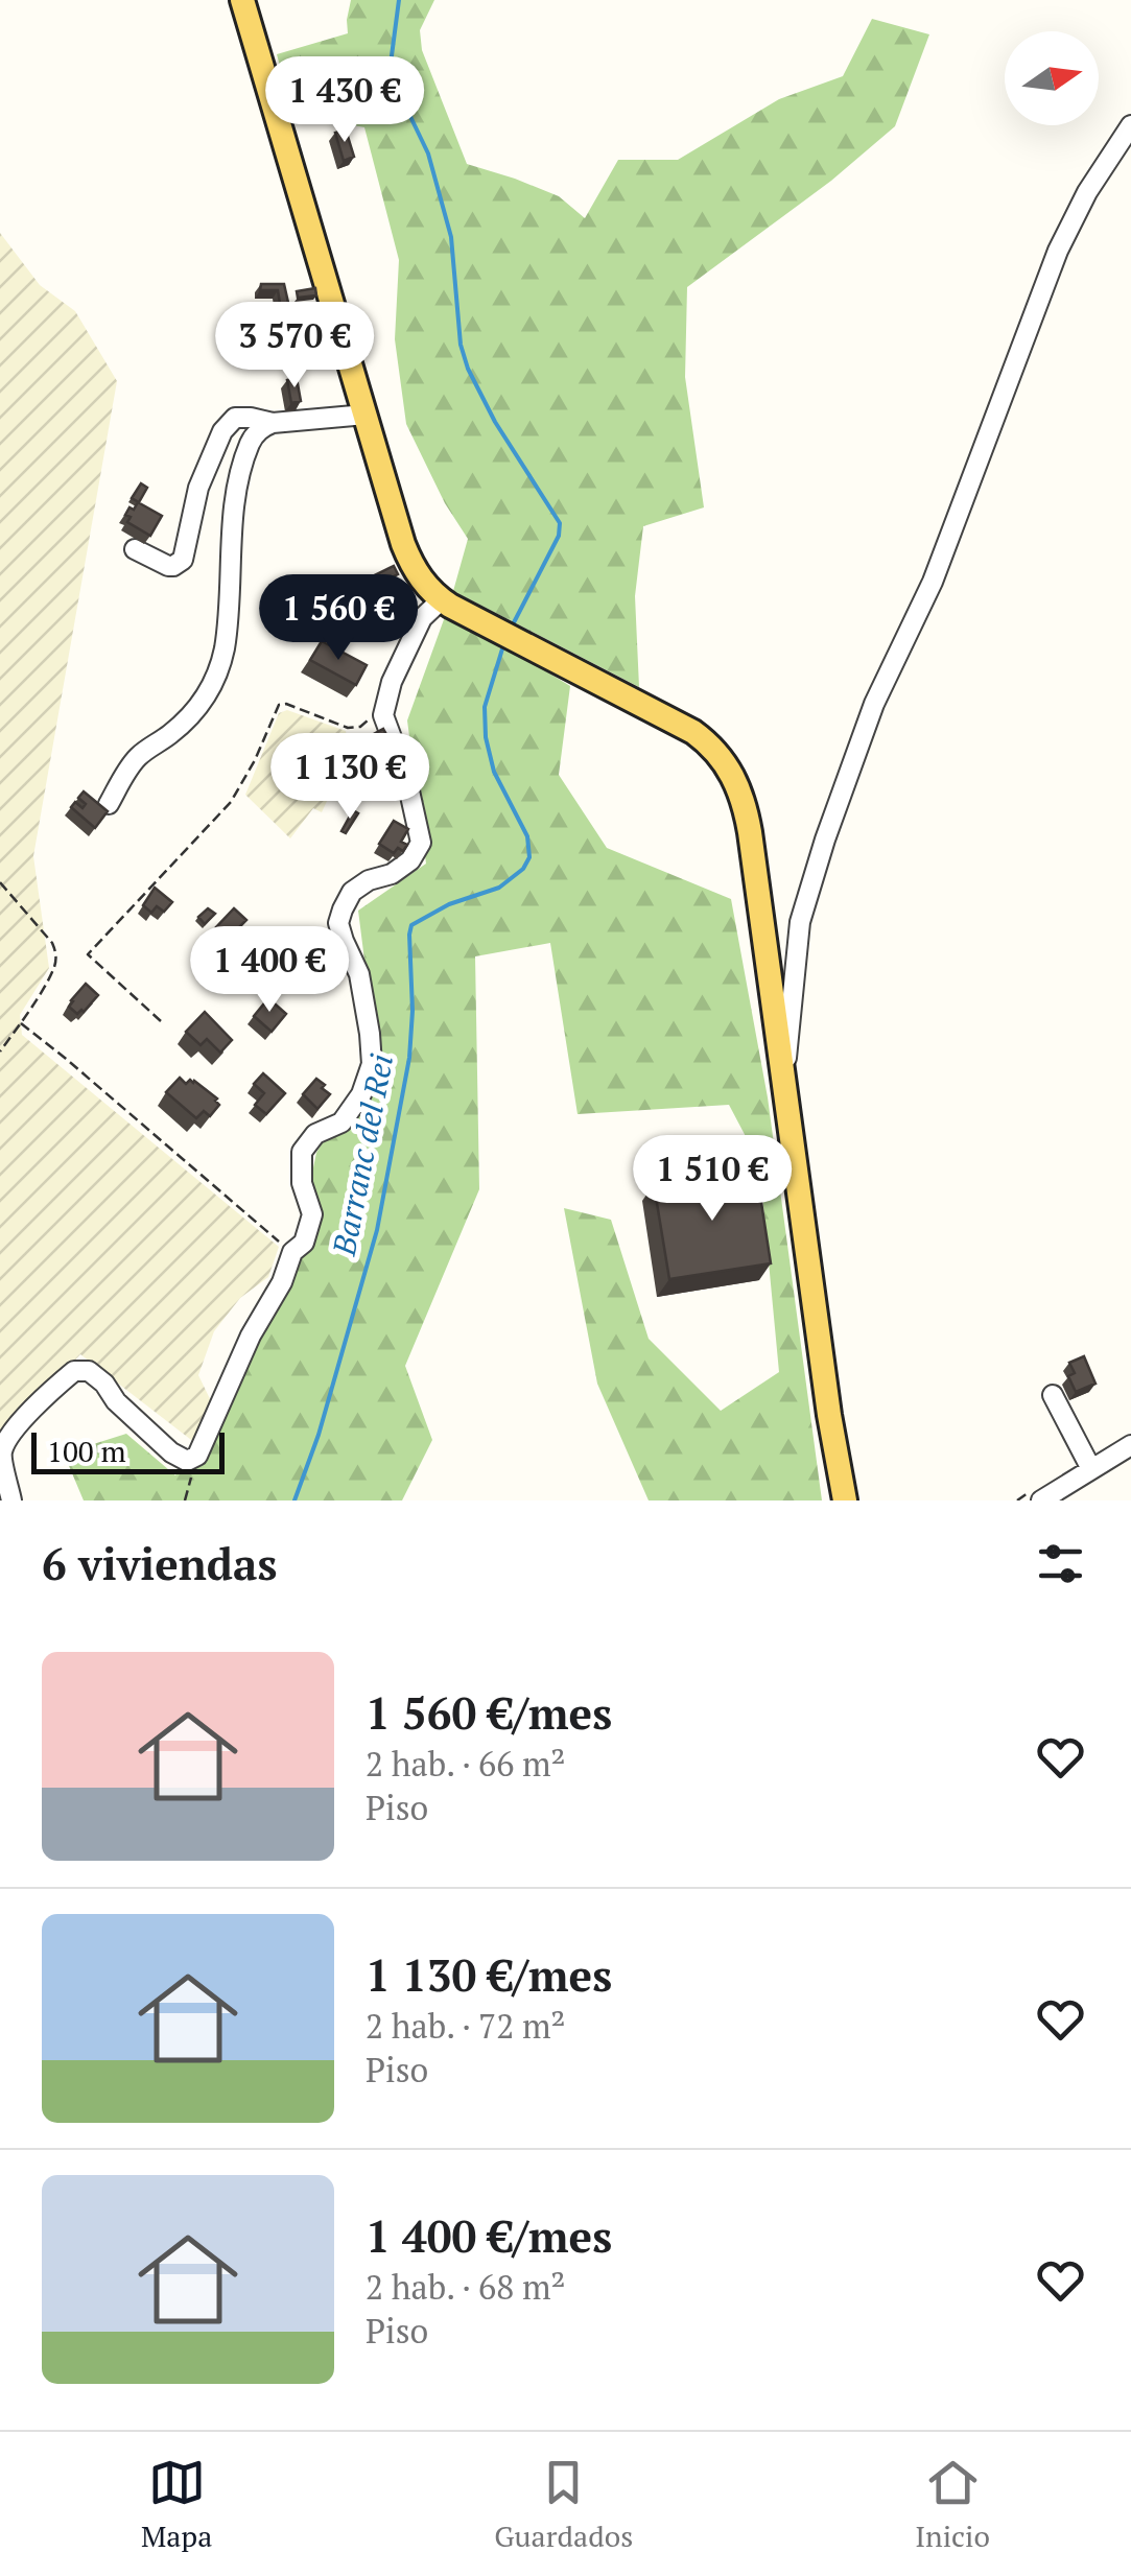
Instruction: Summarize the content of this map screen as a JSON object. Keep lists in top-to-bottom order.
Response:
{
  "water": ["Barranc del Rei"],
  "scale_bar": "100 m",
  "north": "right",
  "page": {
    "price": [
      "1 430 €",
      "3 570 €",
      "1 560 €",
      "1 130 €",
      "1 400 €",
      "1 510 €"
    ],
    "scale": "100 m",
    "heading": "6 viviendas",
    "list": [
      {
        "name": "1 560 €/mes",
        "note": "2 hab. · 66 m² · Piso"
      },
      {
        "name": "1 130 €/mes",
        "note": "2 hab. · 72 m² · Piso"
      },
      {
        "name": "1 400 €/mes",
        "note": "2 hab. · 68 m² · Piso"
      }
    ],
    "tabs": ["Mapa", "Guardados", "Inicio"]
  }
}
